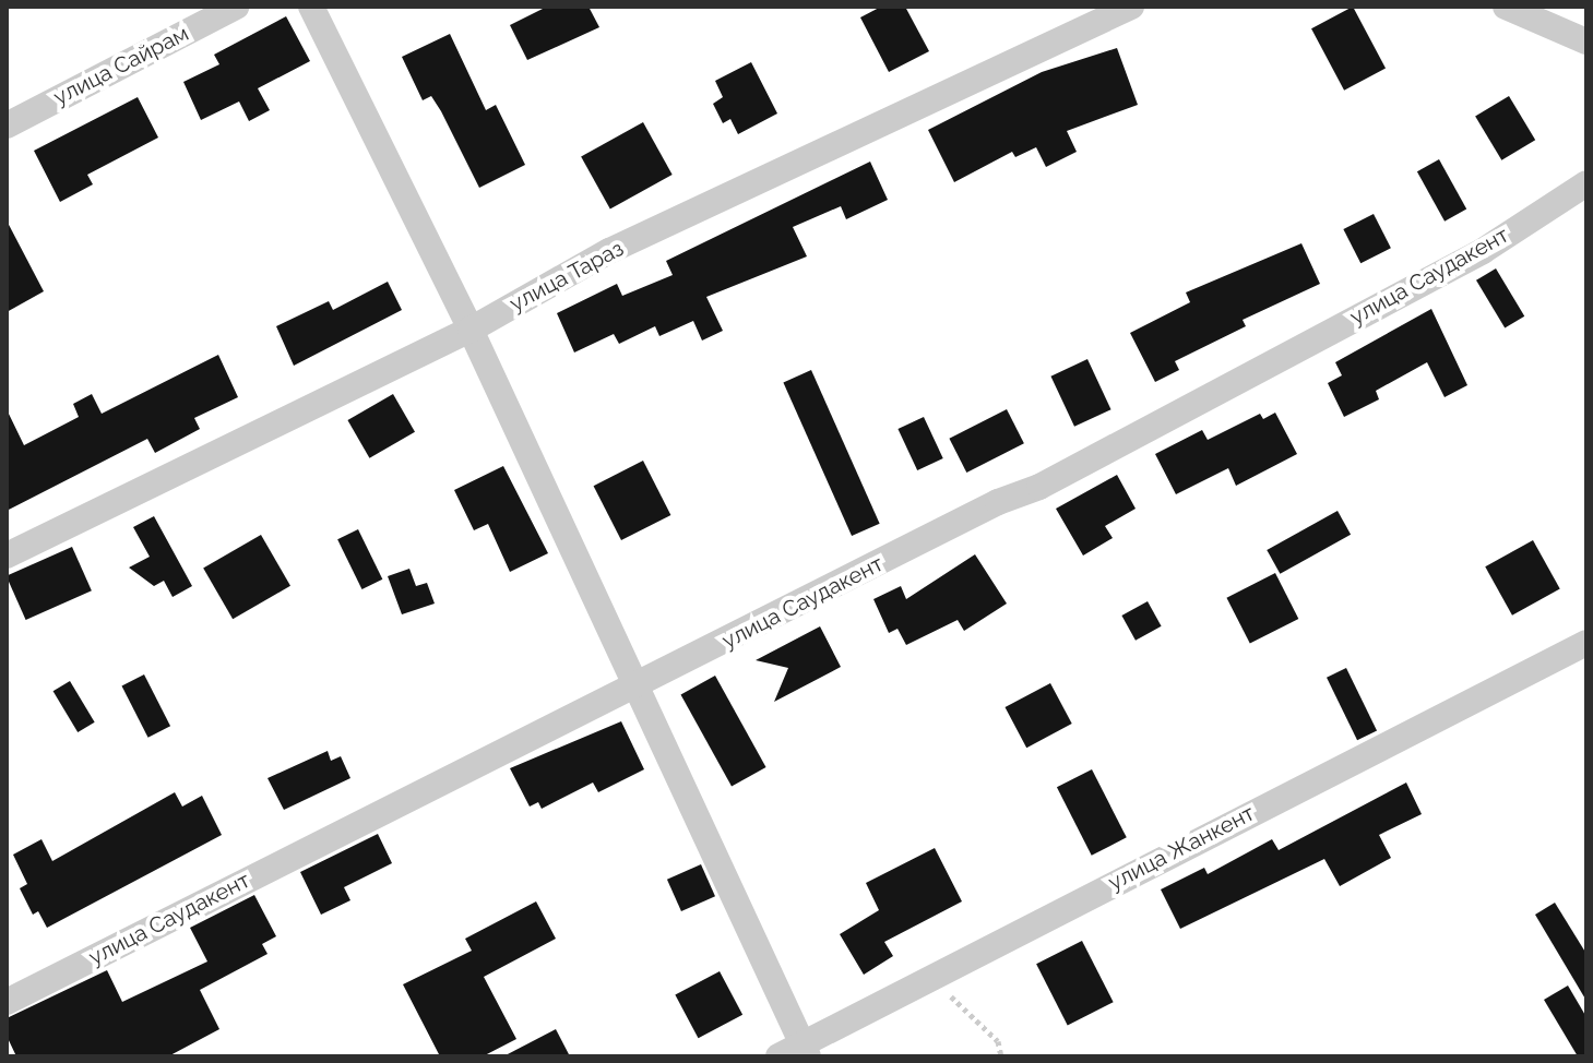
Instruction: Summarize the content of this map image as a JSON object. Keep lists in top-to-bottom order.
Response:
{
  "streets": {
    "street": [
      "улица Сайрам",
      "улица Тараз",
      "улица Саудакент",
      "улица Жанкент"
    ]
  }
}
